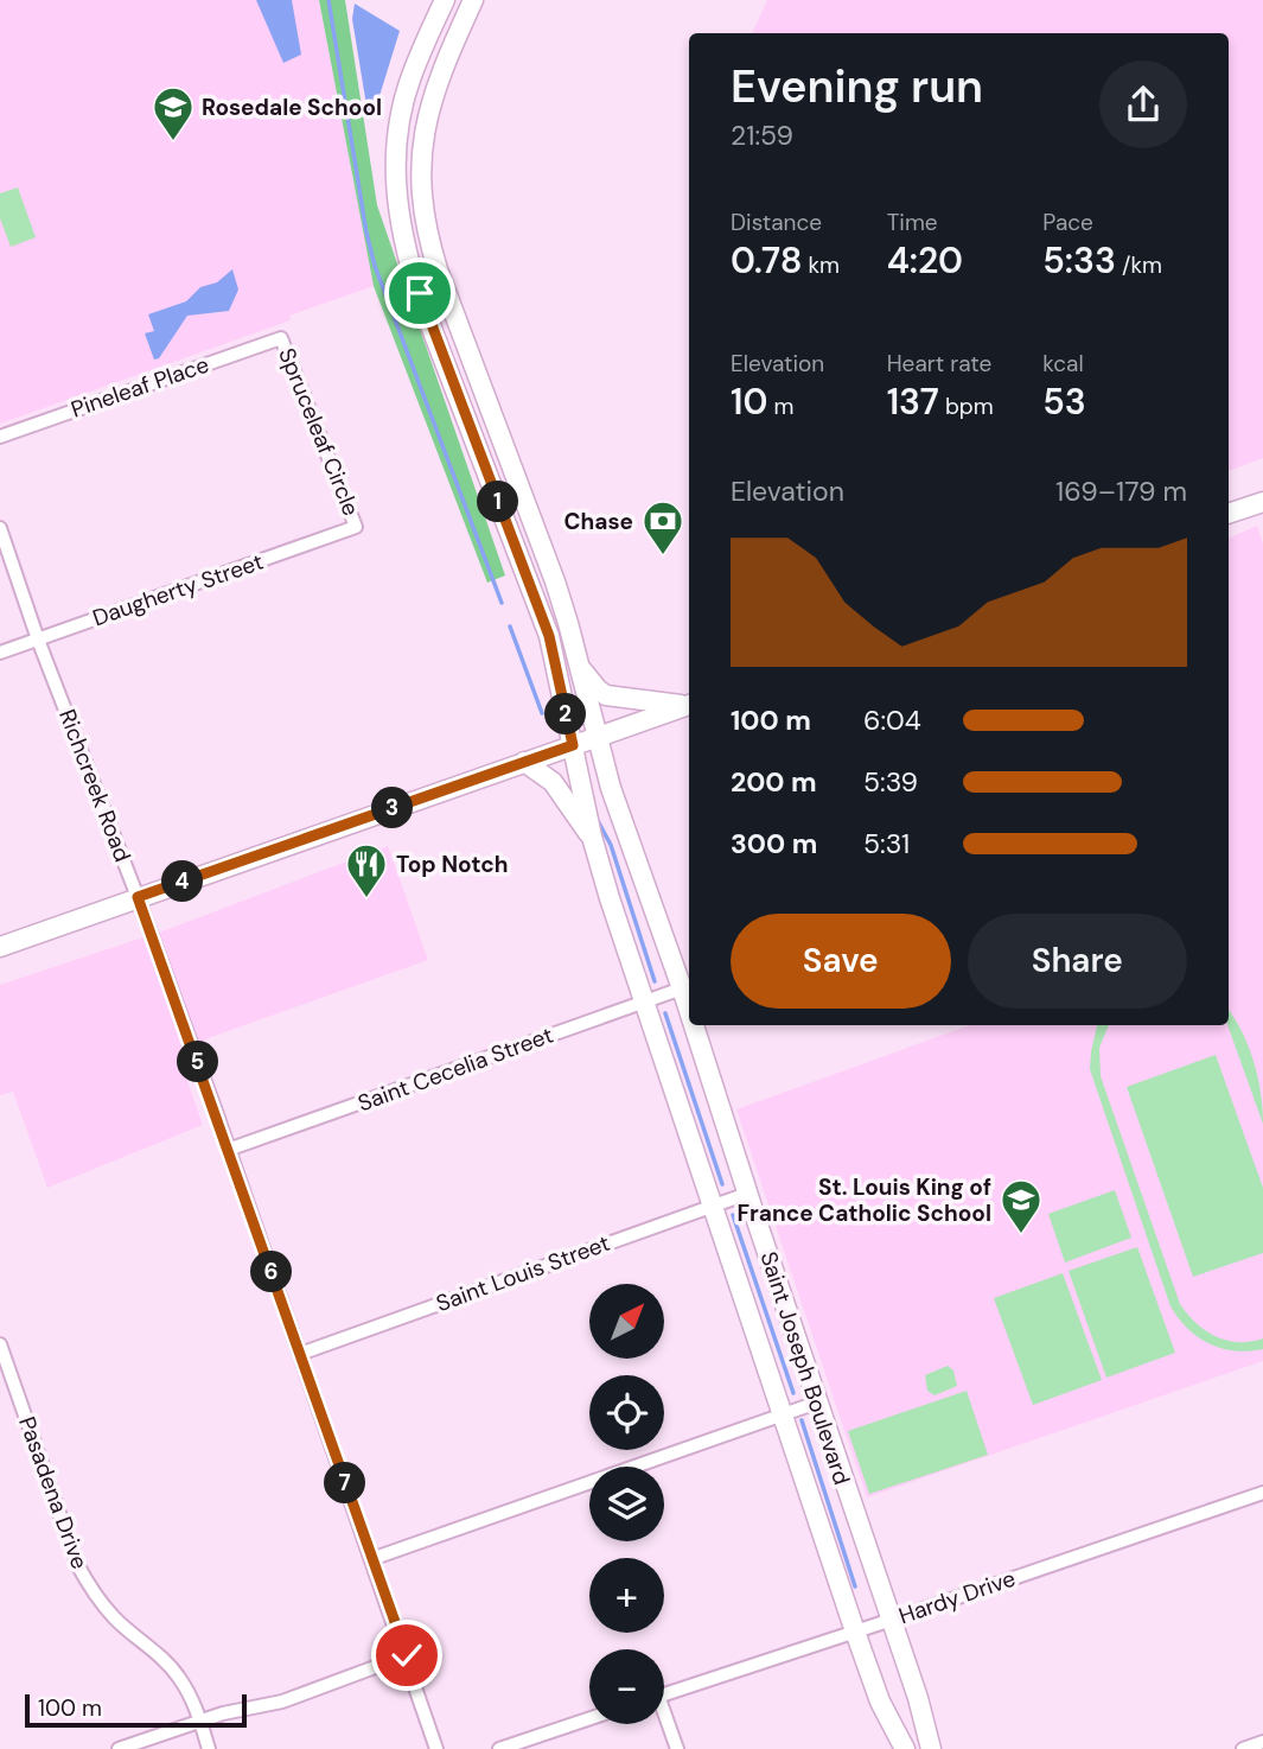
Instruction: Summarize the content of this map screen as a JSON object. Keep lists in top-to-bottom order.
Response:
{
  "streets": {
    "street": [
      "Pineleaf Place",
      "Spruceleaf Circle",
      "Daugherty Street",
      "Richcreek Road",
      "Saint Cecelia Street",
      "Saint Louis Street",
      "Saint Joseph Boulevard",
      "Pasadena Drive",
      "Hardy Drive"
    ]
  },
  "crossings": [
    ["Pineleaf Place", "Spruceleaf Circle"],
    ["Spruceleaf Circle", "Daugherty Street"],
    ["Daugherty Street", "Richcreek Road"],
    ["Richcreek Road", "Saint Cecelia Street"],
    ["Richcreek Road", "Saint Louis Street"],
    ["Saint Cecelia Street", "Saint Joseph Boulevard"],
    ["Saint Louis Street", "Saint Joseph Boulevard"],
    ["Saint Joseph Boulevard", "Hardy Drive"]
  ],
  "places": {
    "school or university": ["Rosedale School", "St. Louis King of France Catholic School"],
    "bank": ["Chase"],
    "restaurant": ["Top Notch"]
  },
  "scale_bar": "100 m",
  "north": "top right",
  "page": {
    "heading": ["Evening run", "21:59"],
    "stats": [
      ["Distance", "0.78 km"],
      ["Time", "4:20"],
      ["Pace", "5:33 /km"],
      ["Elevation", "10 m"],
      ["Heart rate", "137 bpm"],
      ["kcal", "53"]
    ],
    "chart": ["Elevation", "169–179 m"],
    "pins": [
      "1",
      "2",
      "3",
      "4",
      "5",
      "6",
      "7"
    ],
    "list": [
      {
        "name": "100 m",
        "note": "6:04"
      },
      {
        "name": "200 m",
        "note": "5:39"
      },
      {
        "name": "300 m",
        "note": "5:31"
      }
    ],
    "buttons": ["Save", "Share"],
    "map_buttons": ["+", "−"],
    "scale": "100 m"
  }
}
